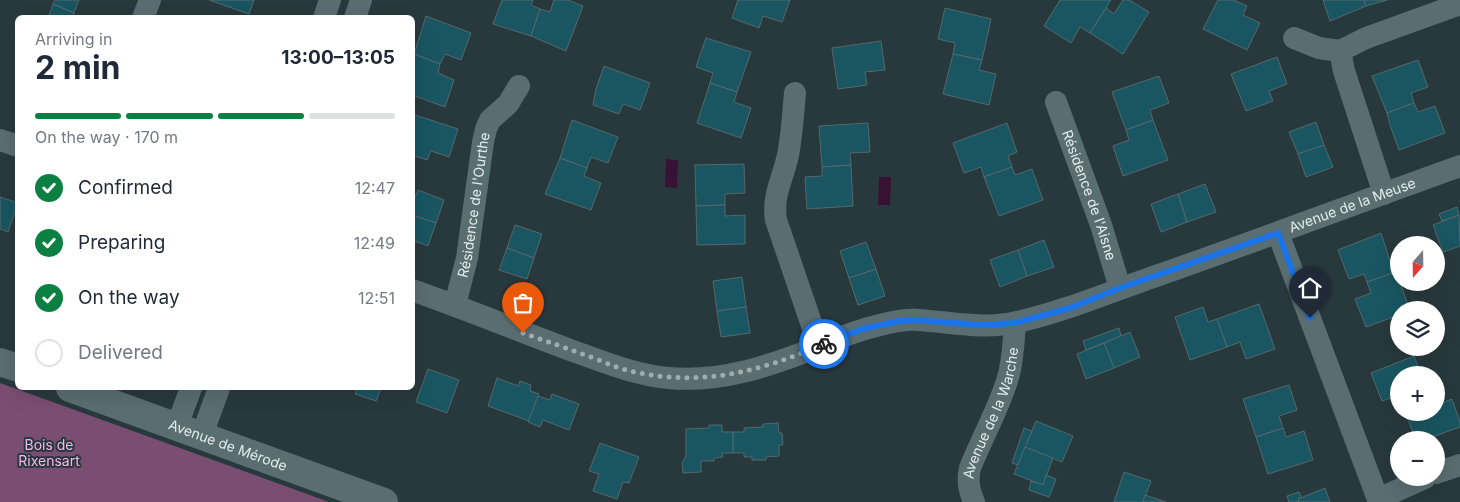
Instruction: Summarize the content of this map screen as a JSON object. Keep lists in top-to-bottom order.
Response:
{
  "streets": {
    "street": [
      "Résidence de l'Aisne",
      "Résidence de l'Ourthe",
      "Avenue de la Meuse",
      "Avenue de la Warche",
      "Avenue de Mérode"
    ]
  },
  "crossings": [
    ["Résidence de l'Aisne", "Avenue de la Meuse"],
    ["Résidence de l'Ourthe", "Avenue de la Meuse"],
    ["Avenue de la Meuse", "Avenue de la Warche"]
  ],
  "parks": ["Bois de Rixensart"],
  "north": "bottom",
  "page": {
    "heading": ["2 min", "Arriving in", "13:00–13:05"],
    "bar": "On the way · 170 m",
    "list": [
      ["Confirmed", "12:47"],
      ["Preparing", "12:49"],
      ["On the way", "12:51"],
      "Delivered"
    ],
    "map_buttons": ["+", "−"]
  }
}
